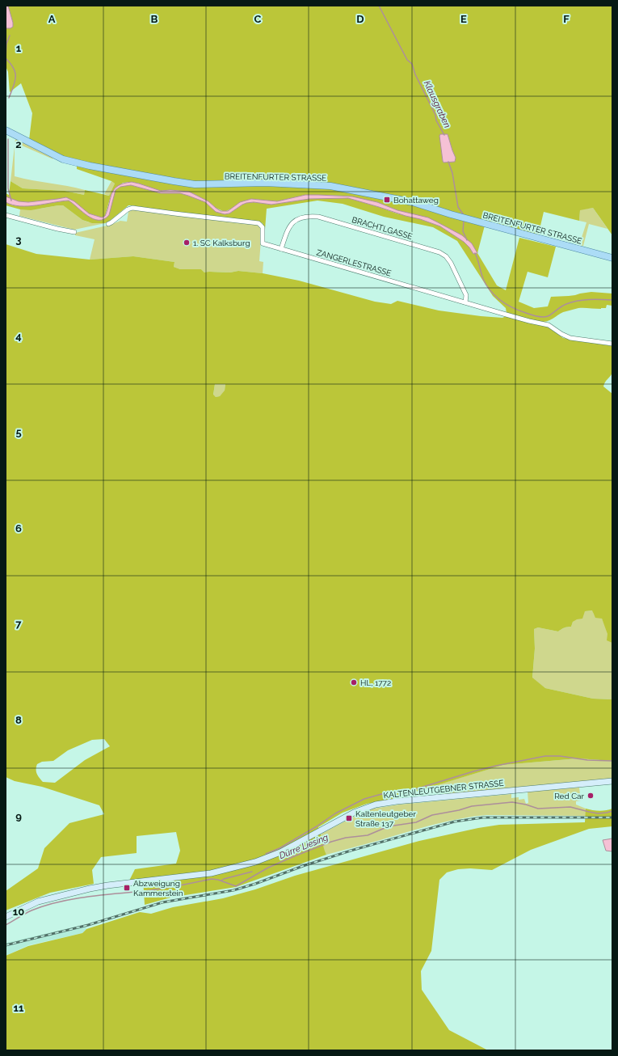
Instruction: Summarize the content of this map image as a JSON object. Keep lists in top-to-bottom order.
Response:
{
  "streets": {
    "main road": ["BREITENFURTER STRASSE", "KALTENLEUTGEBNER STRASSE"],
    "street": ["BRACHTLGASSE", "ZANGERLESTRASSE"]
  },
  "crossings": [
    ["BRACHTLGASSE", "ZANGERLESTRASSE"]
  ],
  "water": ["Klausgraben", "Dürre Liesing"],
  "places": {
    "transit": ["Bohattaweg", "Kaltenleutgeber Straße 137", "Abzweigung Kammerstein"],
    "other": ["1. SC Kalksburg", "HL, 1772", "Red Car"]
  },
  "grid": {
    "columns": [
      "A",
      "B",
      "C",
      "D",
      "E",
      "F"
    ],
    "rows": [
      "1",
      "2",
      "3",
      "4",
      "5",
      "6",
      "7",
      "8",
      "9",
      "10",
      "11"
    ]
  }
}
